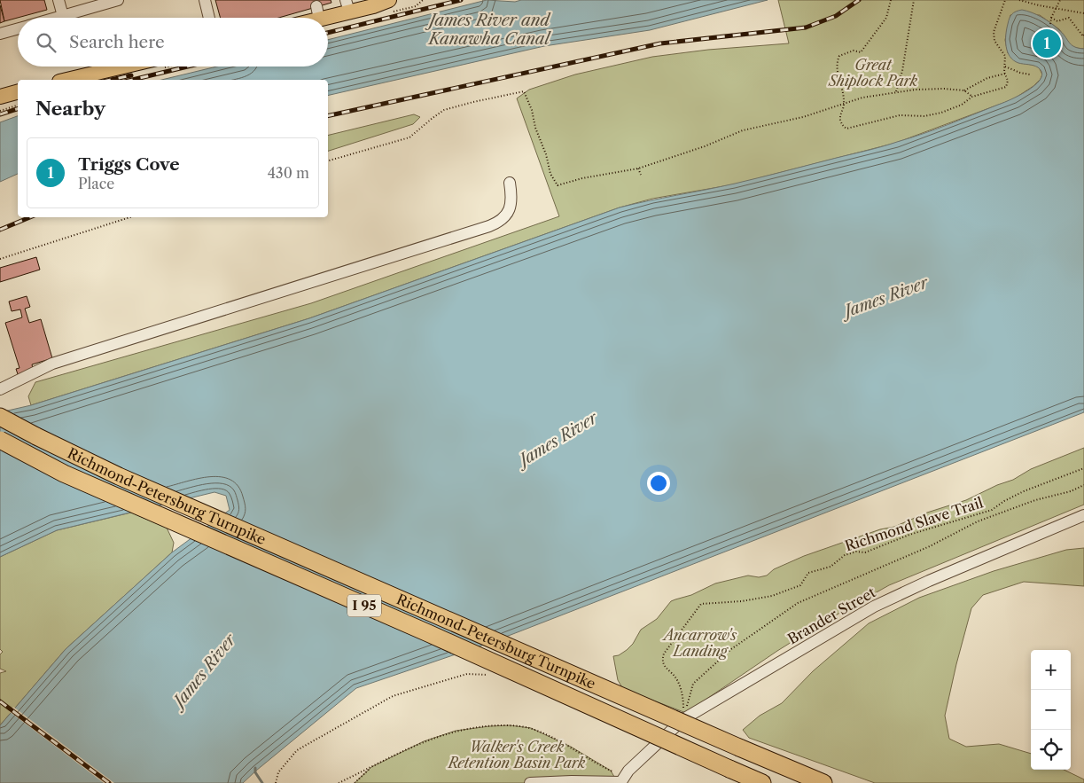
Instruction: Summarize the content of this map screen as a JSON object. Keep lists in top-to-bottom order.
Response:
{
  "streets": {
    "highway": ["Richmond-Petersburg Turnpike", "I 95"],
    "street": ["Brander Street"],
    "path": ["Richmond Slave Trail"]
  },
  "crossings": [
    ["Richmond Slave Trail", "Brander Street"]
  ],
  "water": ["James River and Kanawha Canal", "James River"],
  "parks": ["Great Shiplock Park", "Ancarrow's Landing", "Walker's Creek Retention Basin Park"],
  "page": {
    "search": "Search here",
    "pins": "1",
    "heading": "Nearby",
    "list": [
      {
        "mark": "1",
        "name": "Triggs Cove",
        "note": "Place",
        "value": "430 m"
      }
    ],
    "map_buttons": ["+", "−"]
  }
}
